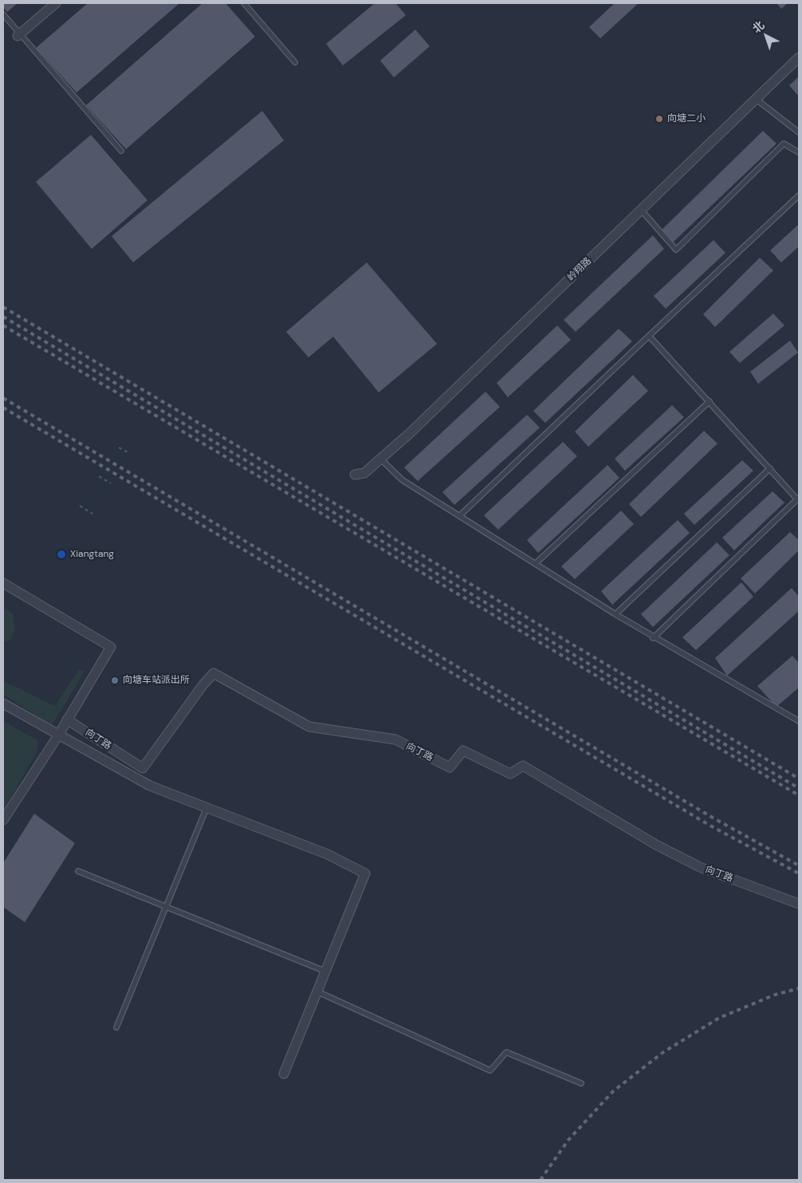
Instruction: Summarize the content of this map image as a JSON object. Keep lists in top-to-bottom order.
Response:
{
  "streets": {
    "street": ["岭翔路", "向丁路"]
  },
  "places": ["向塘二小", "Xiangtang", "向塘车站派出所"],
  "north": "top left"
}
